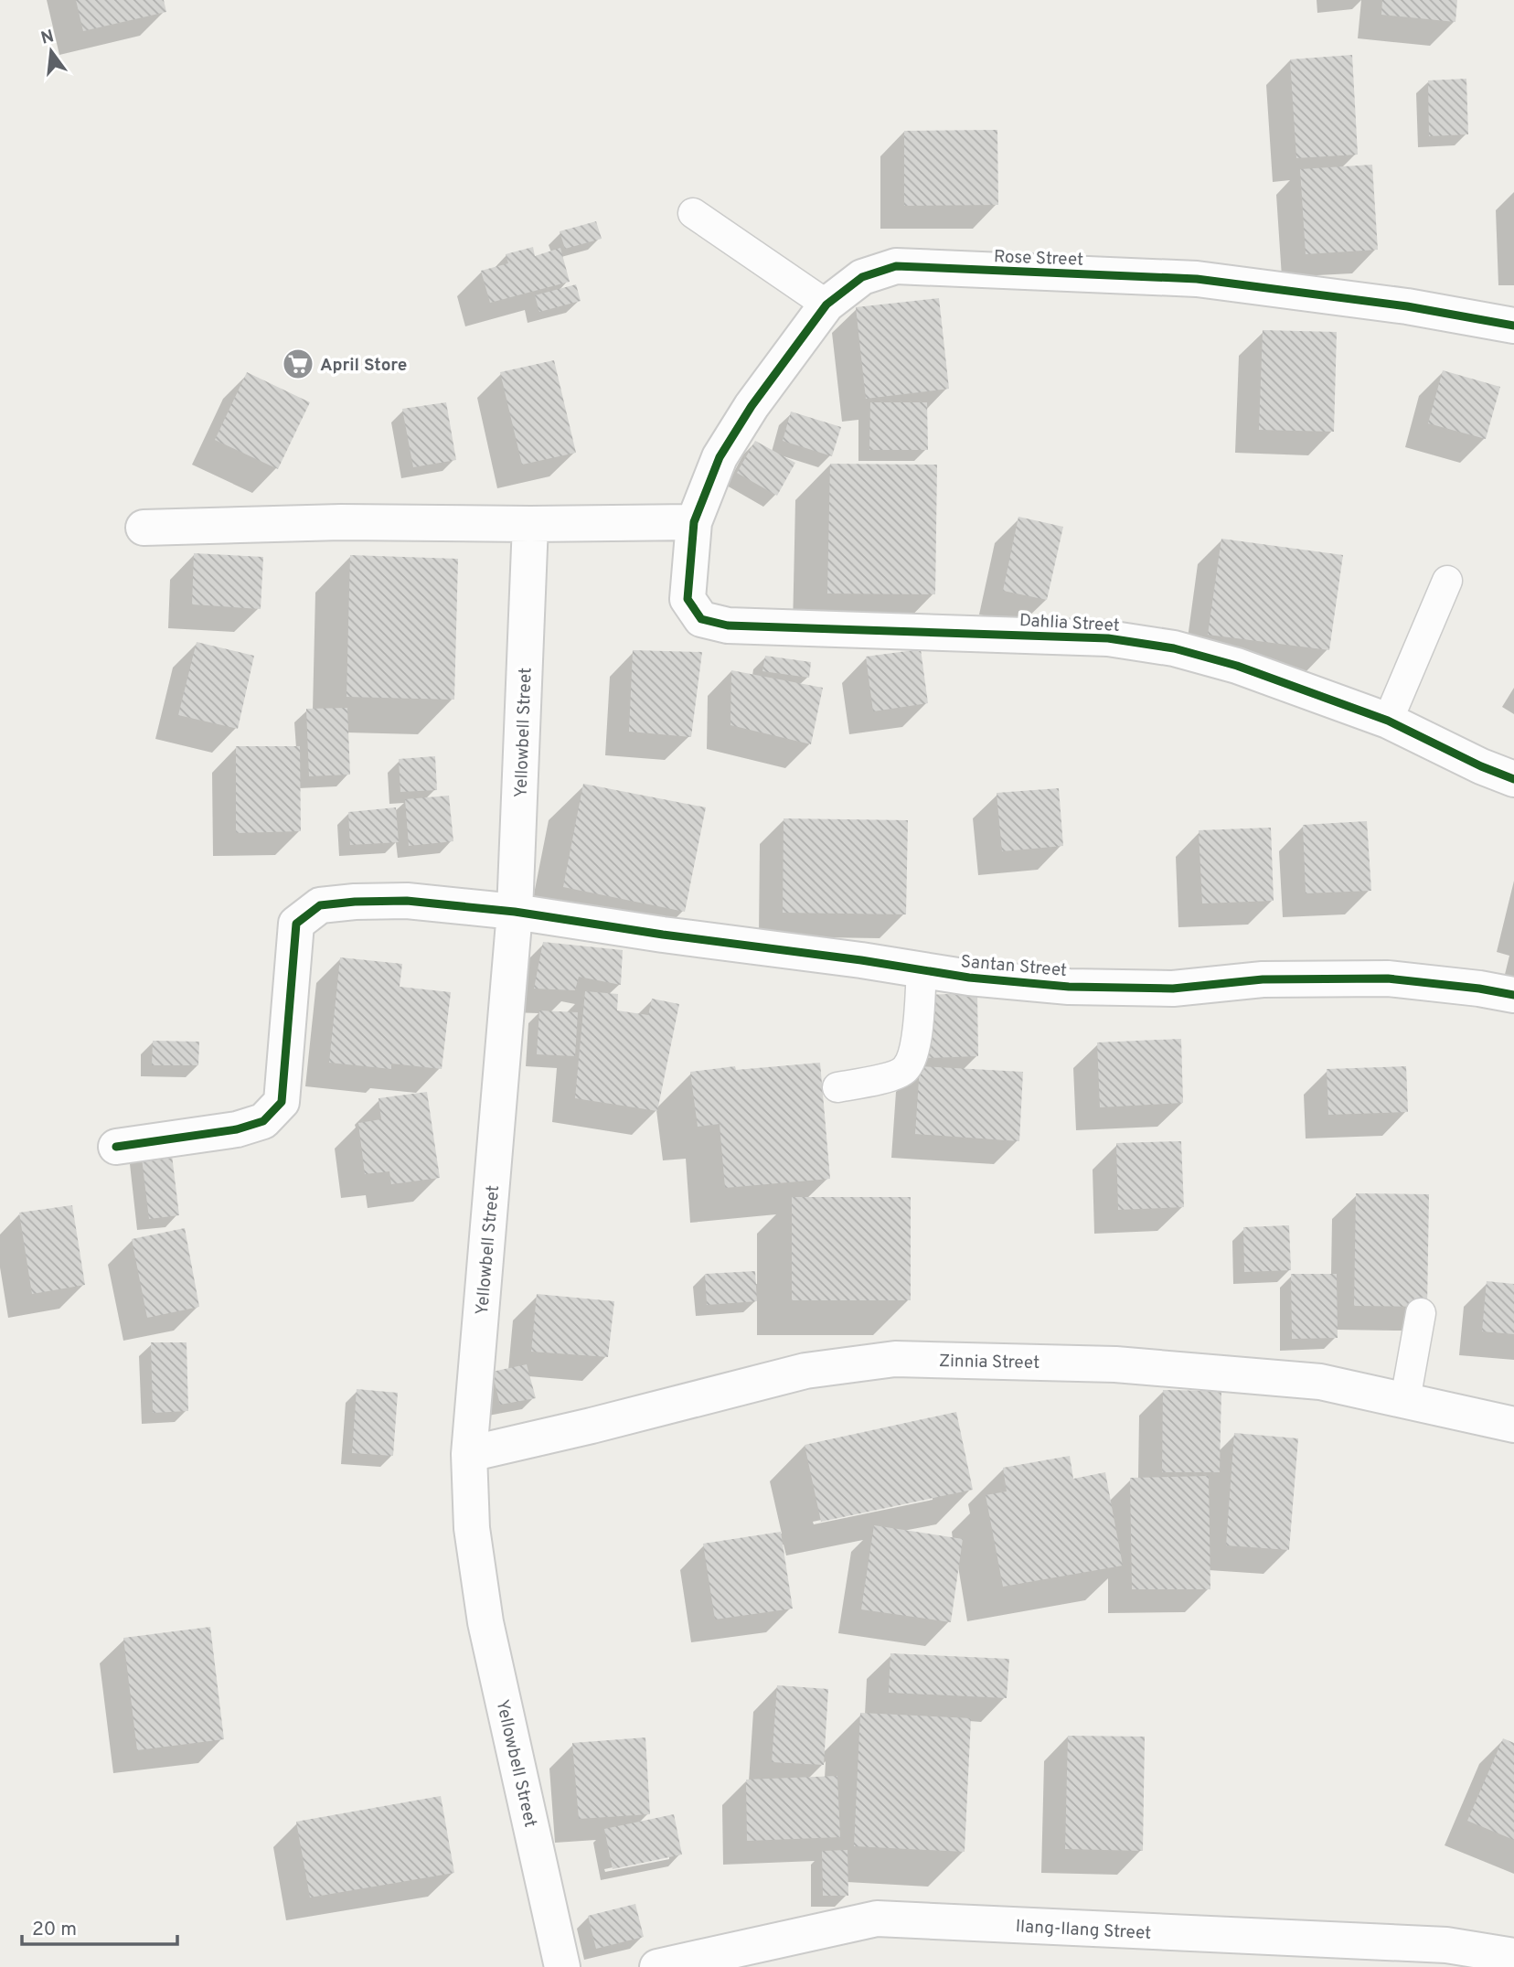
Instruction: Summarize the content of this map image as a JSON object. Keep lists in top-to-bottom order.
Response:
{
  "streets": {
    "street": [
      "Rose Street",
      "Dahlia Street",
      "Yellowbell Street",
      "Santan Street",
      "Zinnia Street",
      "Ilang-Ilang Street"
    ]
  },
  "crossings": [
    ["Rose Street", "Dahlia Street"],
    ["Yellowbell Street", "Santan Street"],
    ["Yellowbell Street", "Zinnia Street"]
  ],
  "places": {
    "supermarket": ["April Store"]
  },
  "scale_bar": "20 m",
  "north": "top"
}
